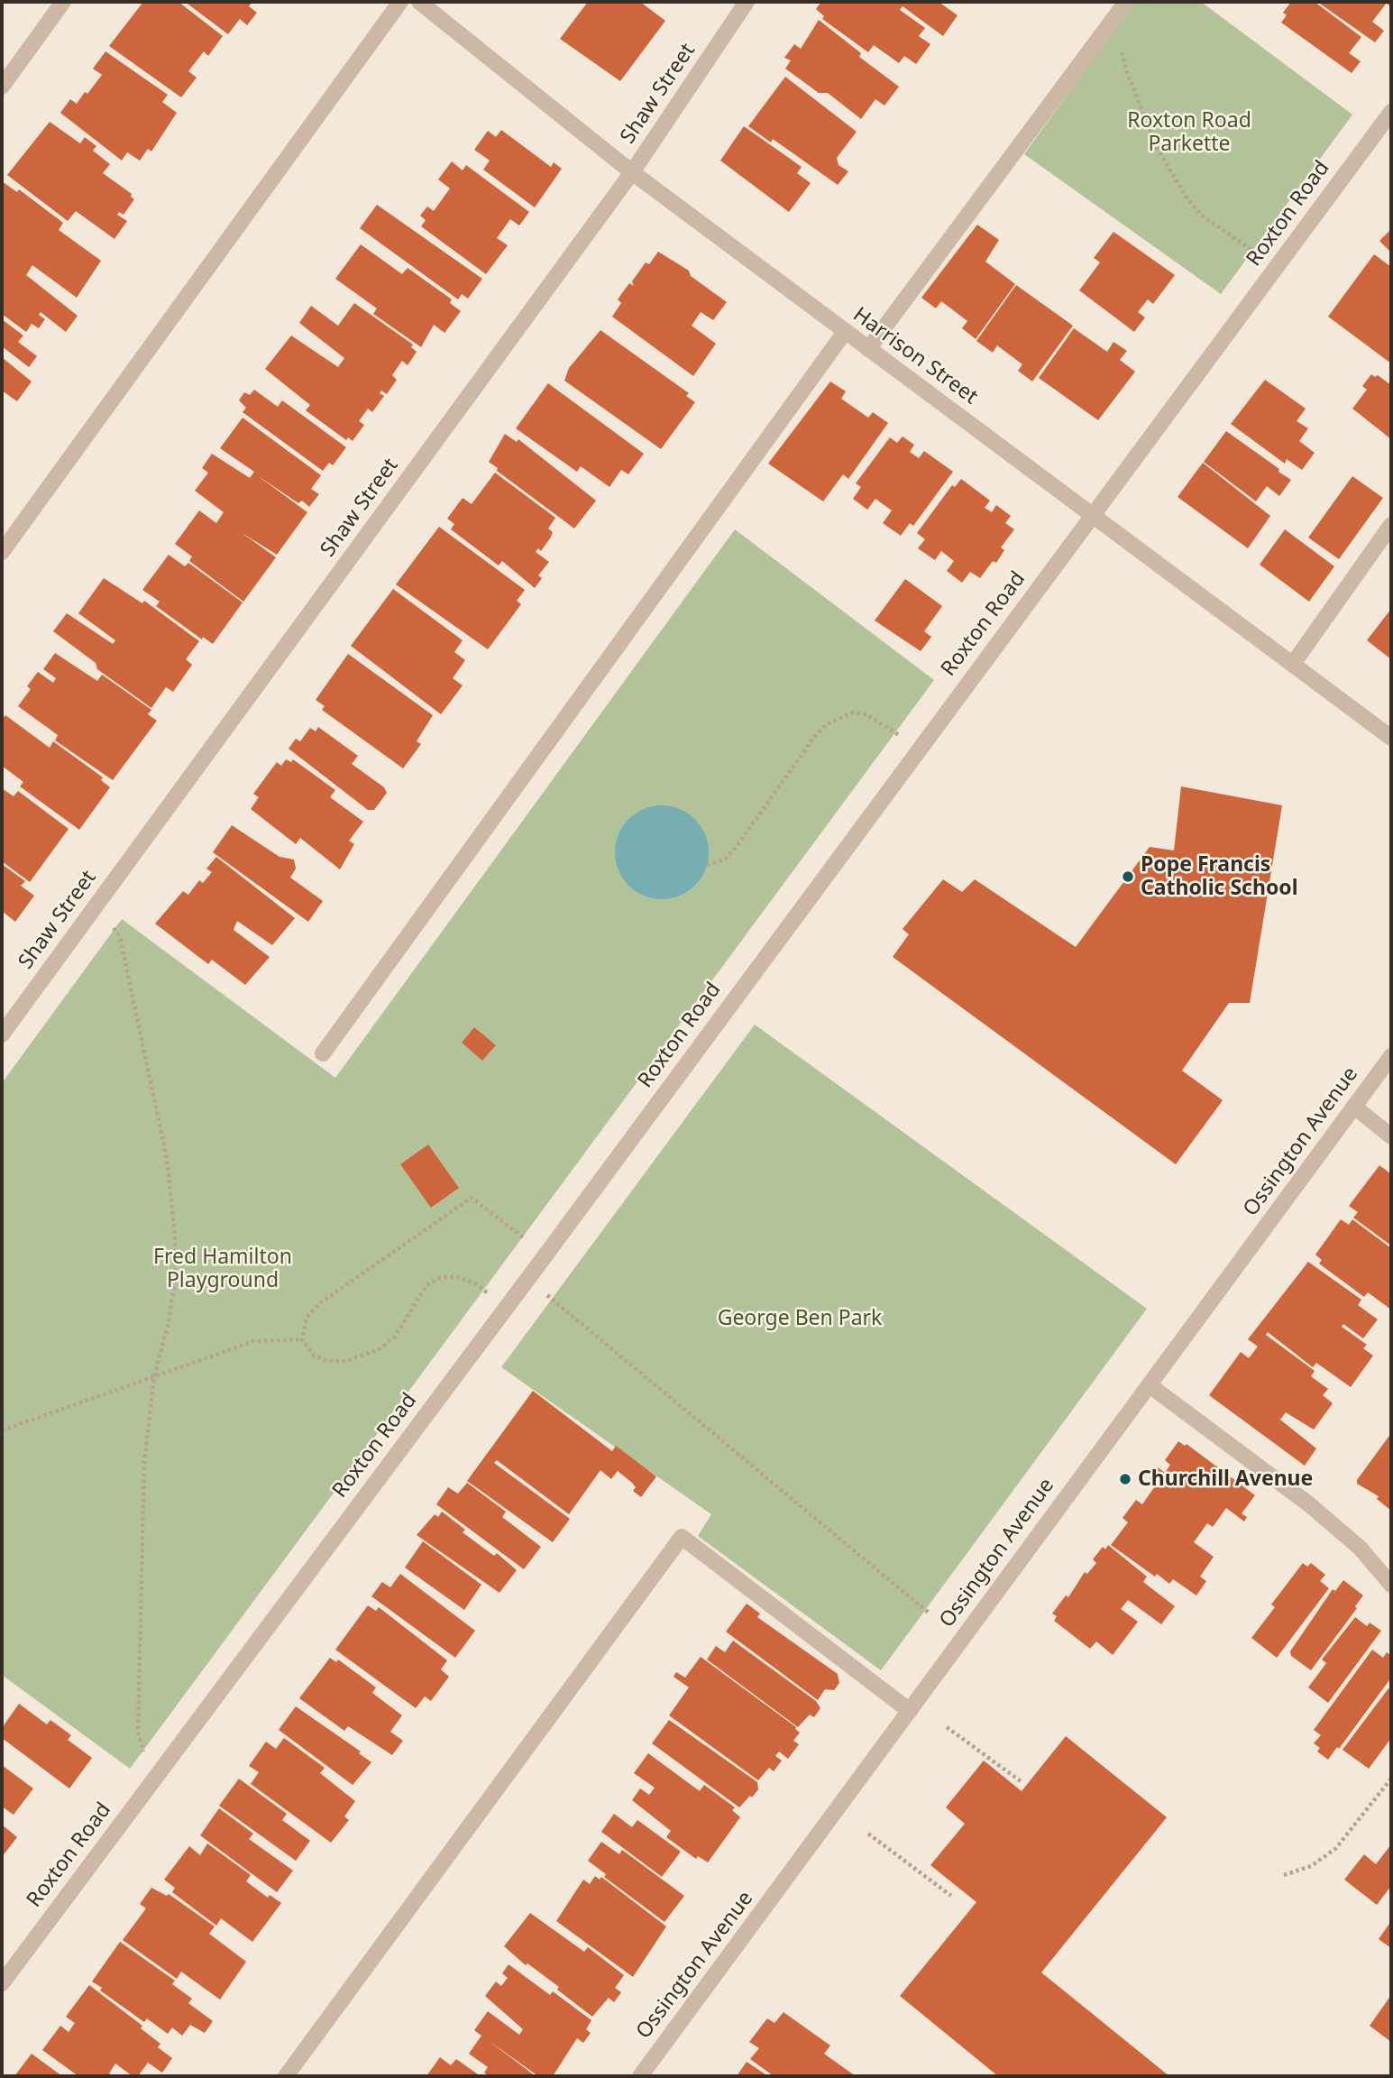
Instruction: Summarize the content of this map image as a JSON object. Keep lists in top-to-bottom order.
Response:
{
  "streets": {
    "street": [
      "Shaw Street",
      "Roxton Road",
      "Harrison Street",
      "Ossington Avenue"
    ]
  },
  "crossings": [
    ["Shaw Street", "Harrison Street"],
    ["Roxton Road", "Harrison Street"]
  ],
  "parks": ["Roxton Road Parkette", "Fred Hamilton Playground", "George Ben Park"],
  "places": ["Pope Francis Catholic School", "Churchill Avenue"]
}
